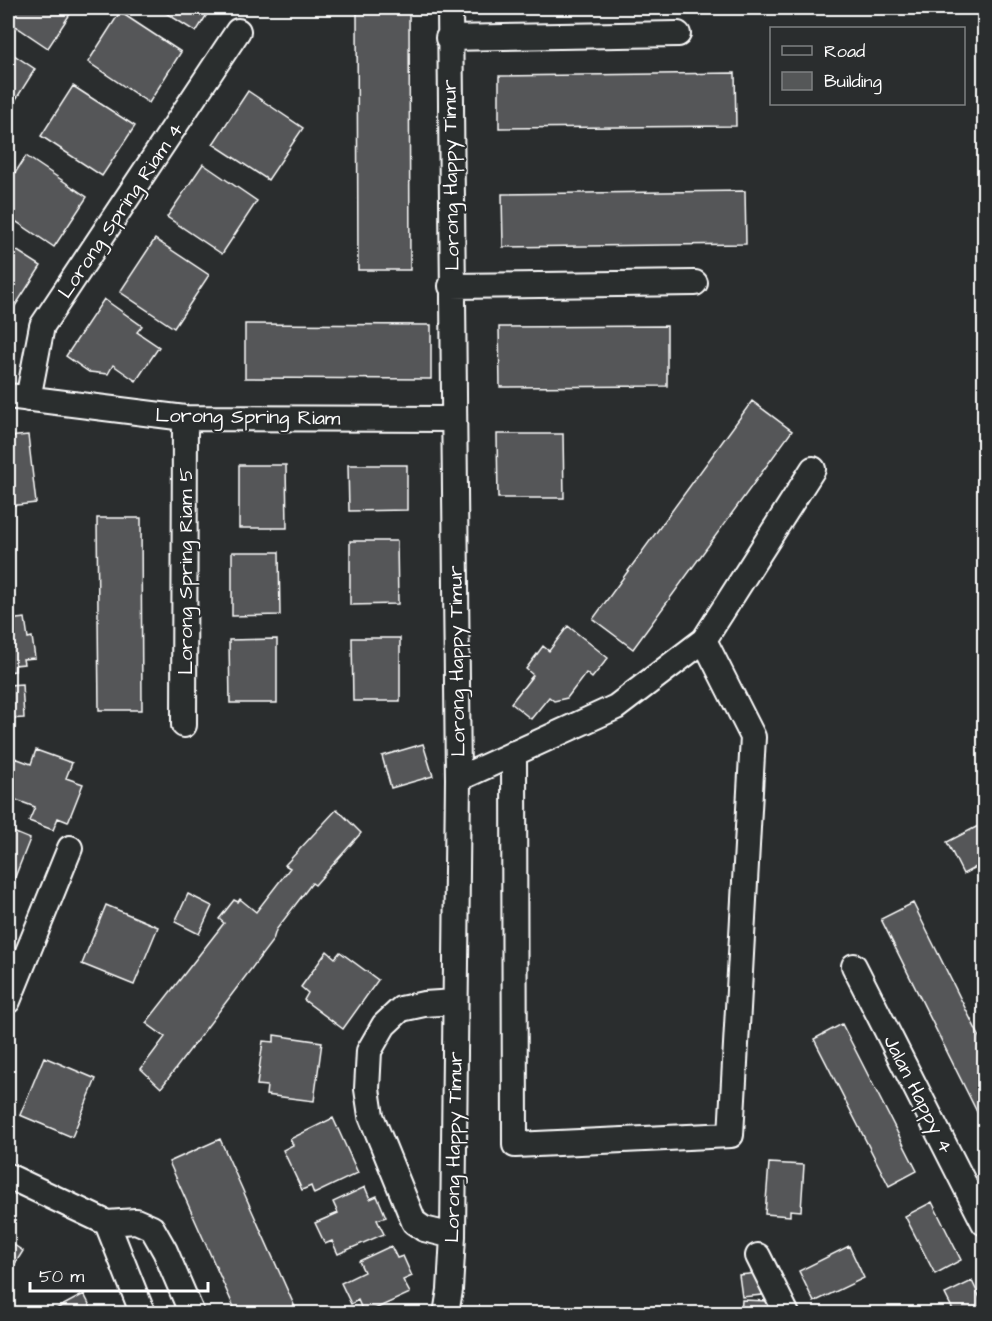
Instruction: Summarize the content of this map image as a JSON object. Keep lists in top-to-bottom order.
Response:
{
  "streets": {
    "street": [
      "Lorong Happy Timur",
      "Lorong Spring Riam 4",
      "Lorong Spring Riam",
      "Lorong Spring Riam 5",
      "Jalan Happy 4"
    ]
  },
  "crossings": [
    ["Lorong Happy Timur", "Lorong Spring Riam"],
    ["Lorong Spring Riam 4", "Lorong Spring Riam"],
    ["Lorong Spring Riam", "Lorong Spring Riam 5"]
  ],
  "legend": ["Road", "Building"],
  "scale_bar": "50 m"
}
